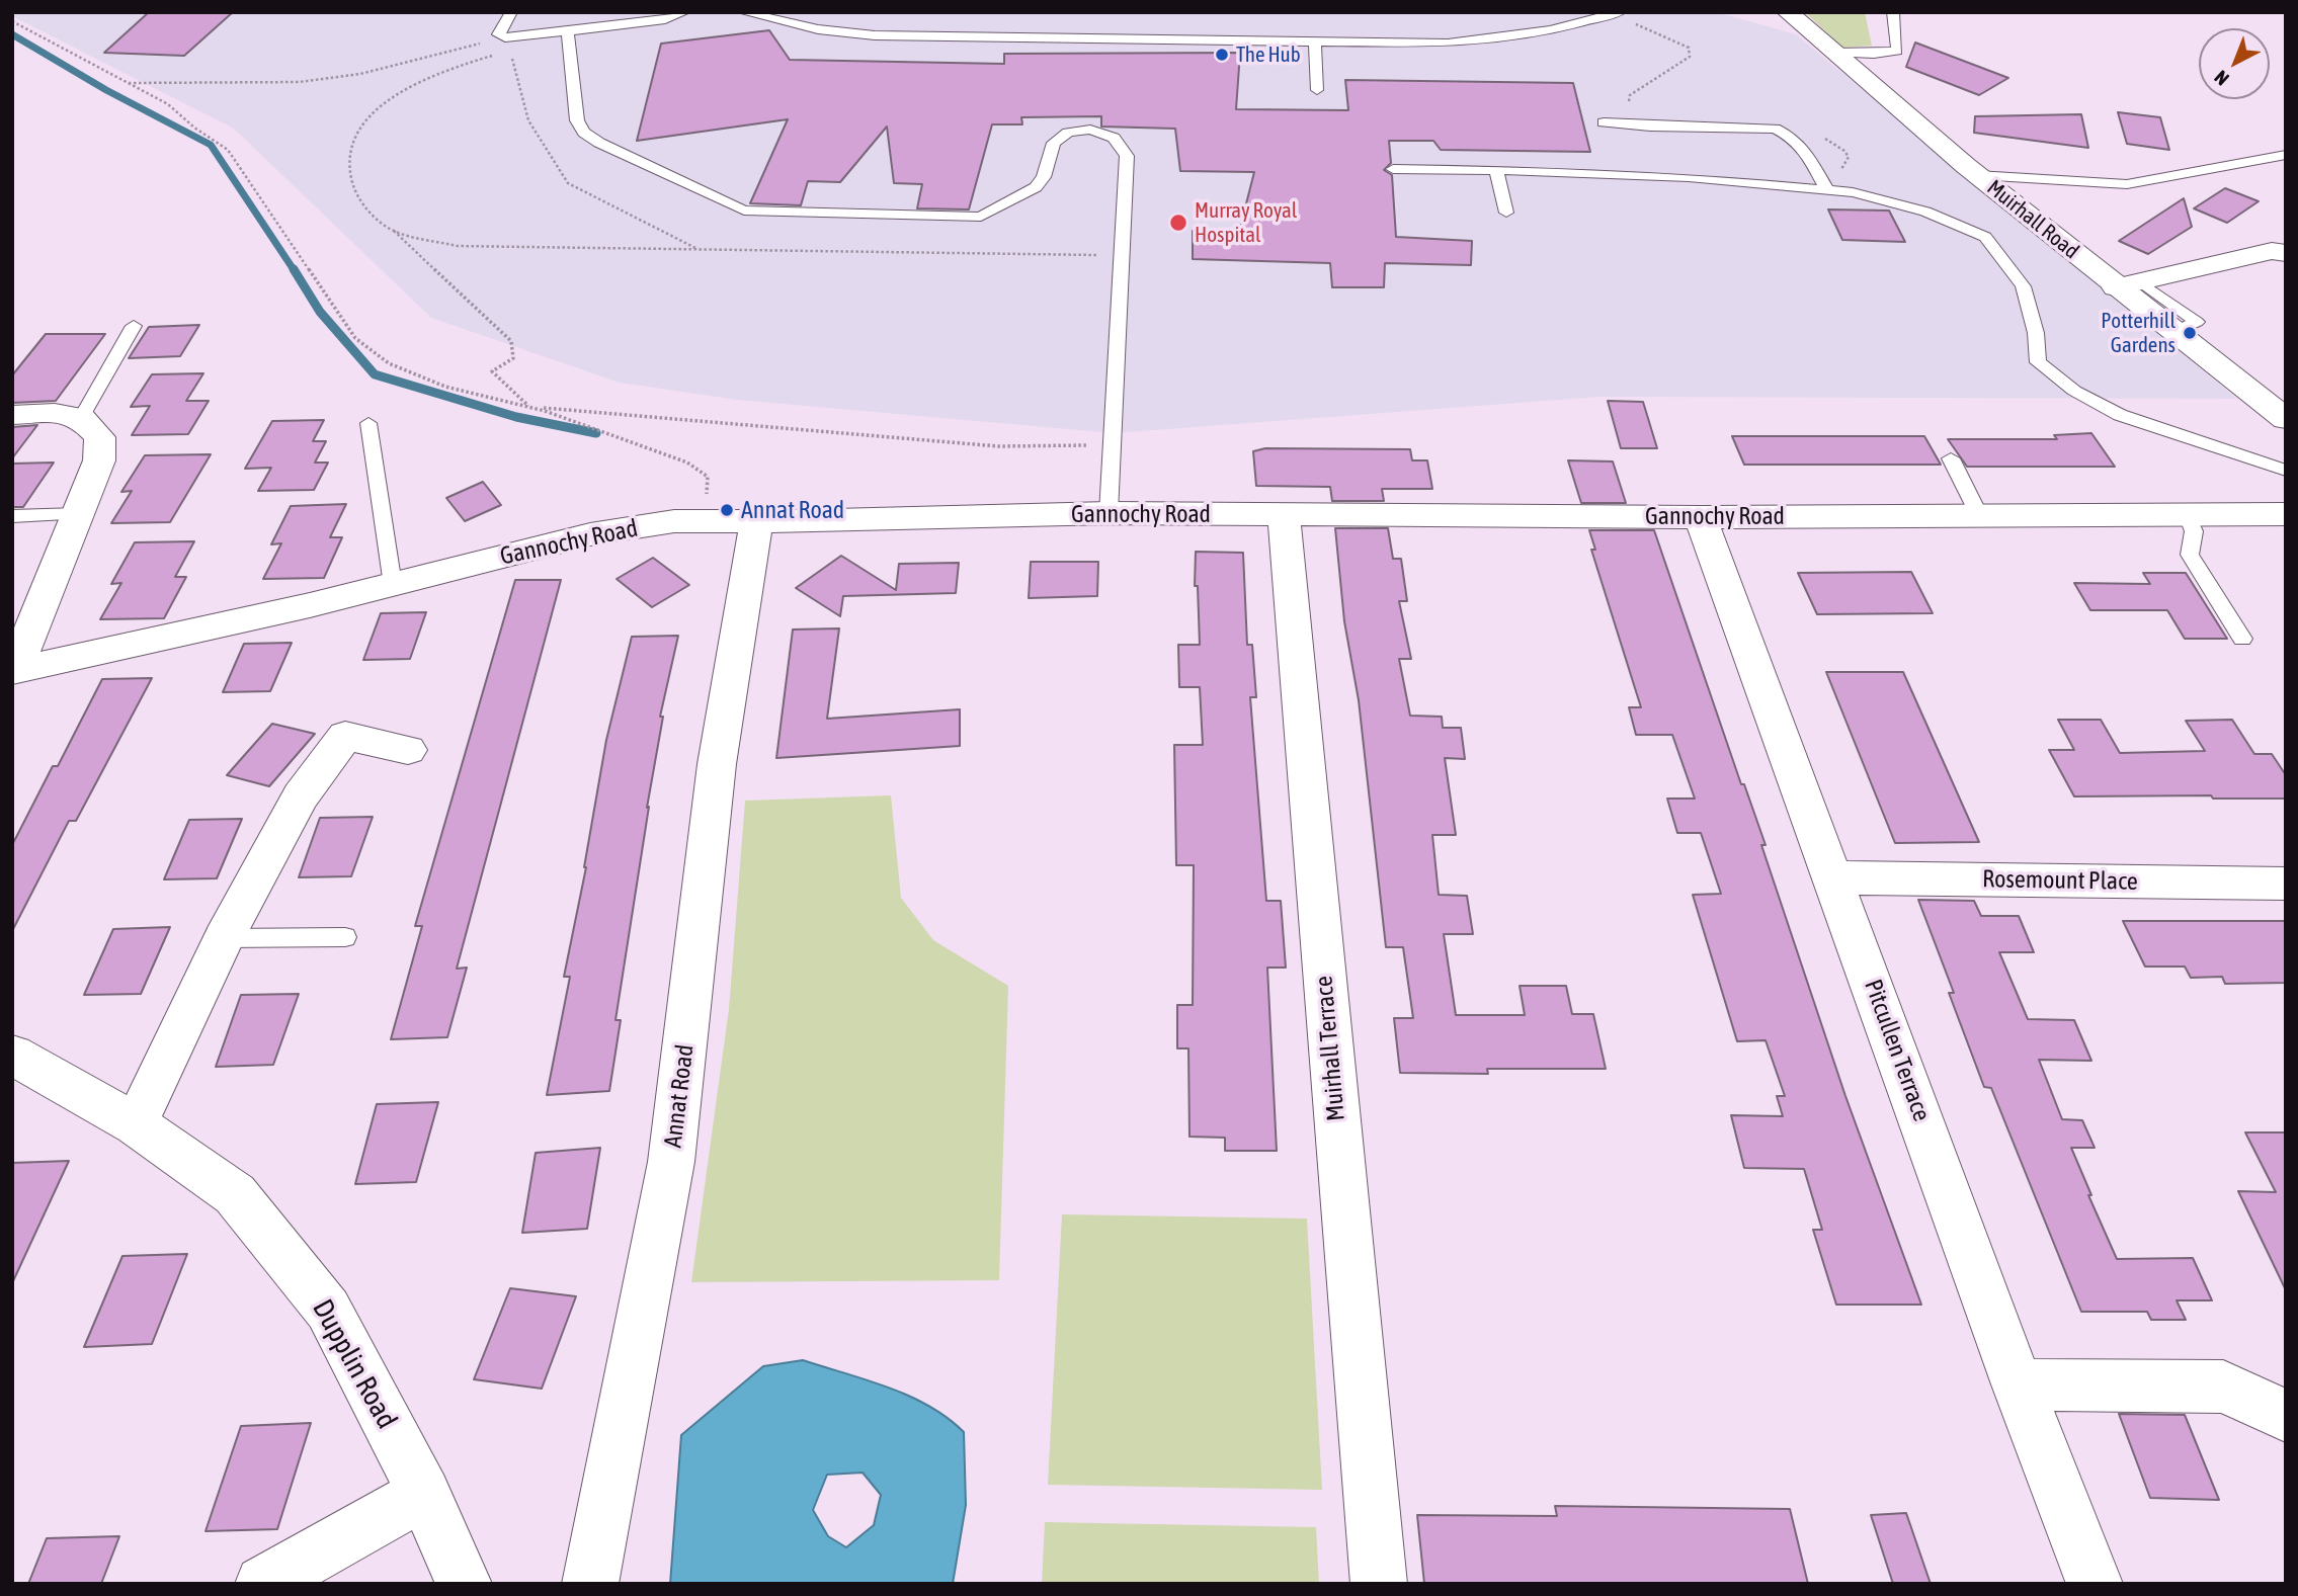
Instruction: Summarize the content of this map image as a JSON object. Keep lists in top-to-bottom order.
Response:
{
  "streets": {
    "street": [
      "Muirhall Road",
      "Gannochy Road",
      "Rosemount Place",
      "Muirhall Terrace",
      "Pitcullen Terrace",
      "Annat Road",
      "Dupplin Road"
    ]
  },
  "crossings": [
    ["Gannochy Road", "Muirhall Terrace"],
    ["Gannochy Road", "Pitcullen Terrace"],
    ["Gannochy Road", "Annat Road"],
    ["Rosemount Place", "Pitcullen Terrace"]
  ],
  "places": [
    "The Hub",
    "Murray Royal Hospital",
    "Potterhill Gardens",
    "Annat Road"
  ],
  "north": "bottom left"
}
